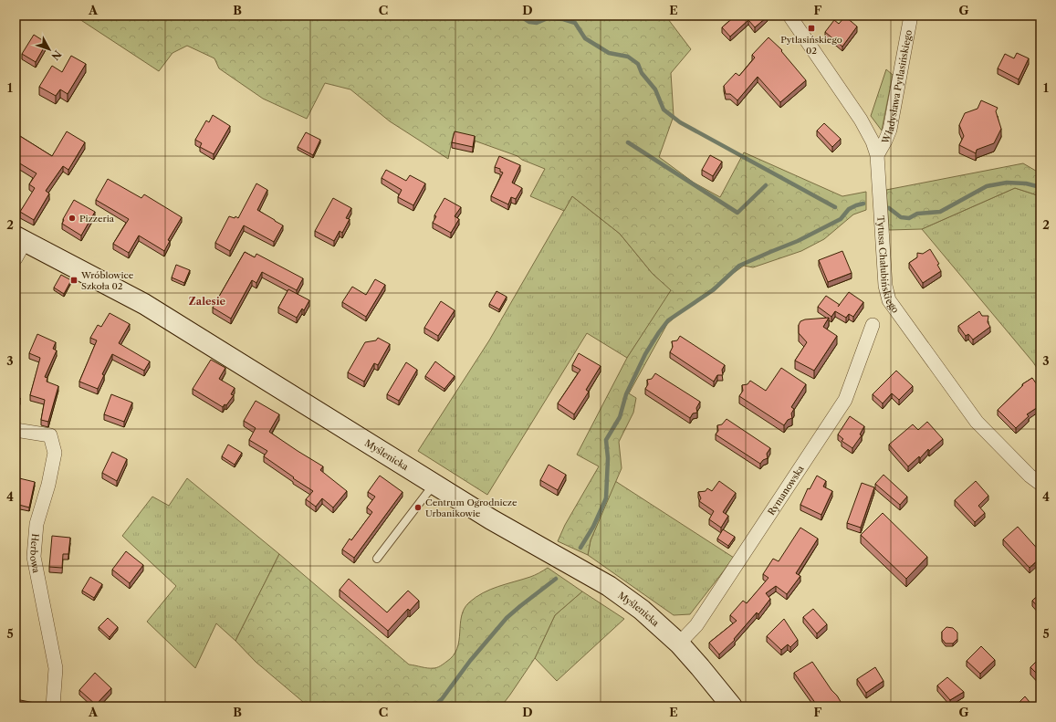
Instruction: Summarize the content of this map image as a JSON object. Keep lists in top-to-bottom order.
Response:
{
  "streets": {
    "street": [
      "Władysława Pytlasińskiego",
      "Tytusa Chałubińskiego",
      "Myślenicka",
      "Rymanowska",
      "Herbowa"
    ]
  },
  "crossings": [
    ["Władysława Pytlasińskiego", "Tytusa Chałubińskiego"],
    ["Myślenicka", "Rymanowska"]
  ],
  "districts": ["Zalesie"],
  "places": {
    "transit": ["Pytlasińskiego 02", "Wróblowice Szkoła 02"],
    "other": ["Pizzeria", "Centrum Ogrodnicze Urbanikowie"]
  },
  "north": "bottom right",
  "grid": {
    "columns": [
      "A",
      "B",
      "C",
      "D",
      "E",
      "F",
      "G"
    ],
    "rows": [
      "1",
      "2",
      "3",
      "4",
      "5"
    ]
  }
}
